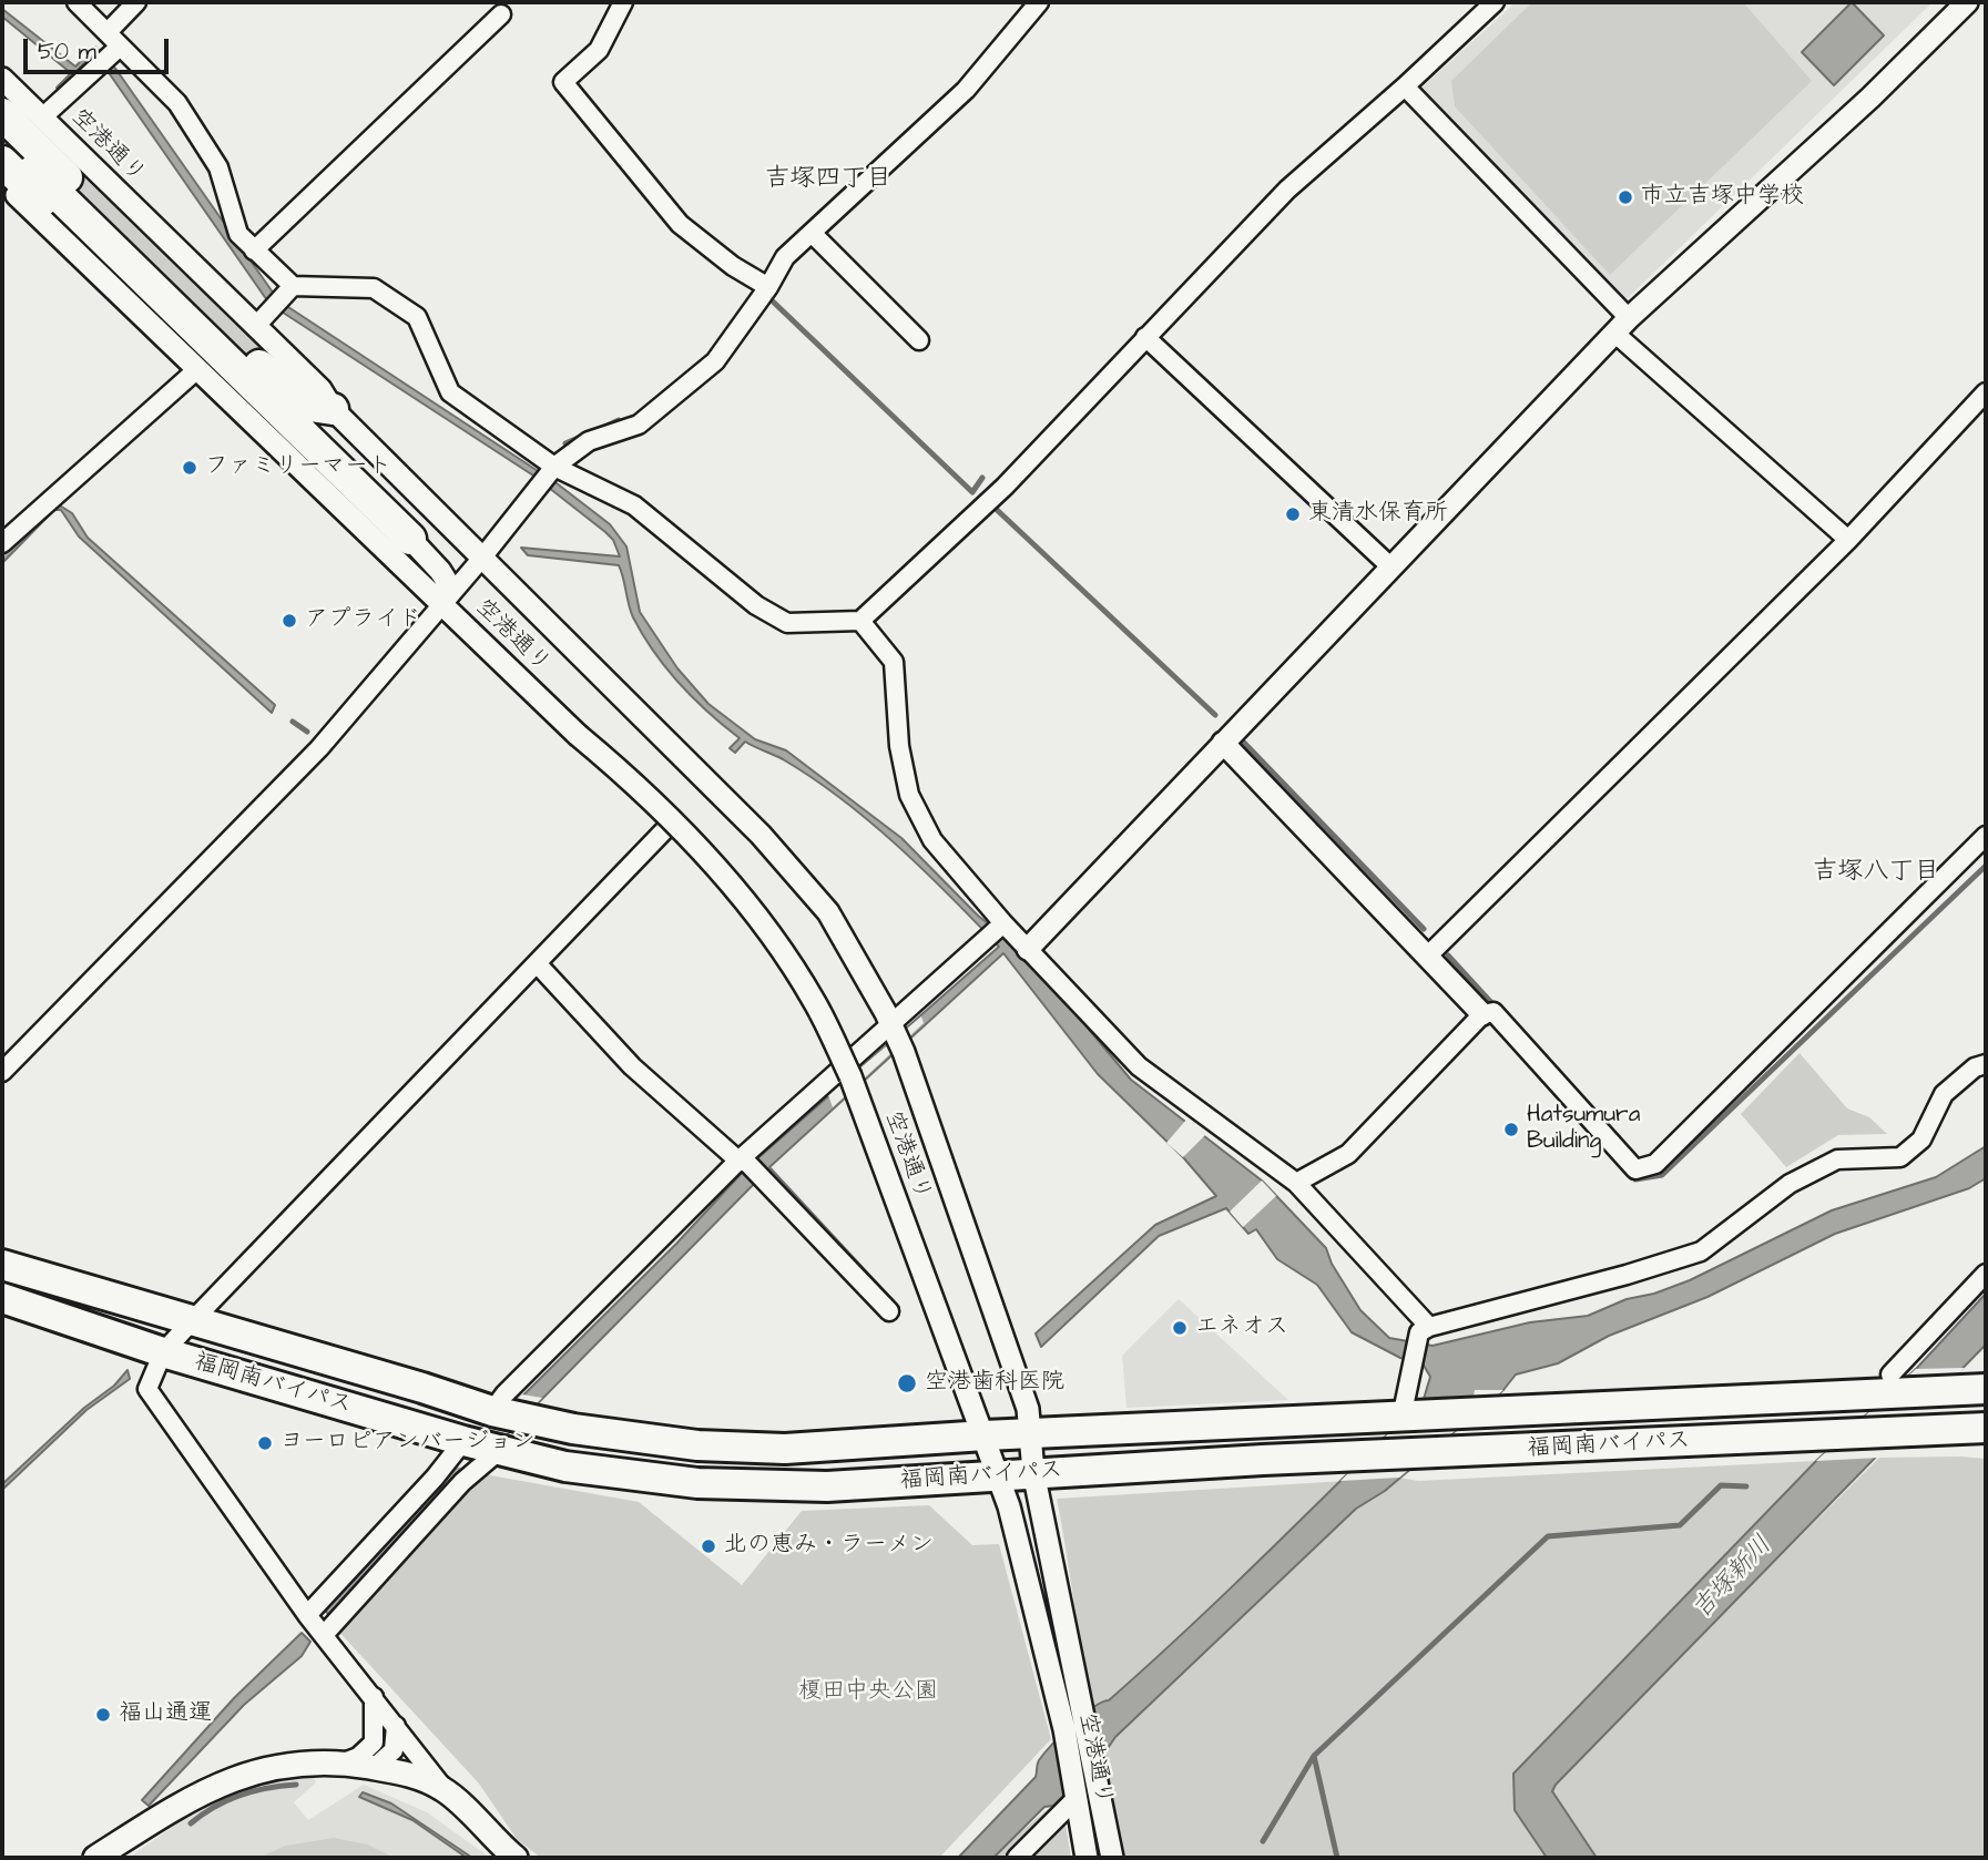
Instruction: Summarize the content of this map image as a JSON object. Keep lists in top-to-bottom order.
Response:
{
  "streets": {
    "highway": ["福岡南バイパス"],
    "street": ["空港通り"]
  },
  "crossings": [
    ["空港通り", "福岡南バイパス"]
  ],
  "districts": ["吉塚四丁目", "吉塚八丁目"],
  "water": ["吉塚新川"],
  "parks": ["榎田中央公園"],
  "places": [
    "市立吉塚中学校",
    "ファミリーマート",
    "東清水保育所",
    "アプライド",
    "Hatsumura Building",
    "エネオス",
    "空港歯科医院",
    "ヨーロピアンバージョン",
    "北の恵み・ラーメン",
    "福山通運"
  ],
  "scale_bar": "50 m"
}
